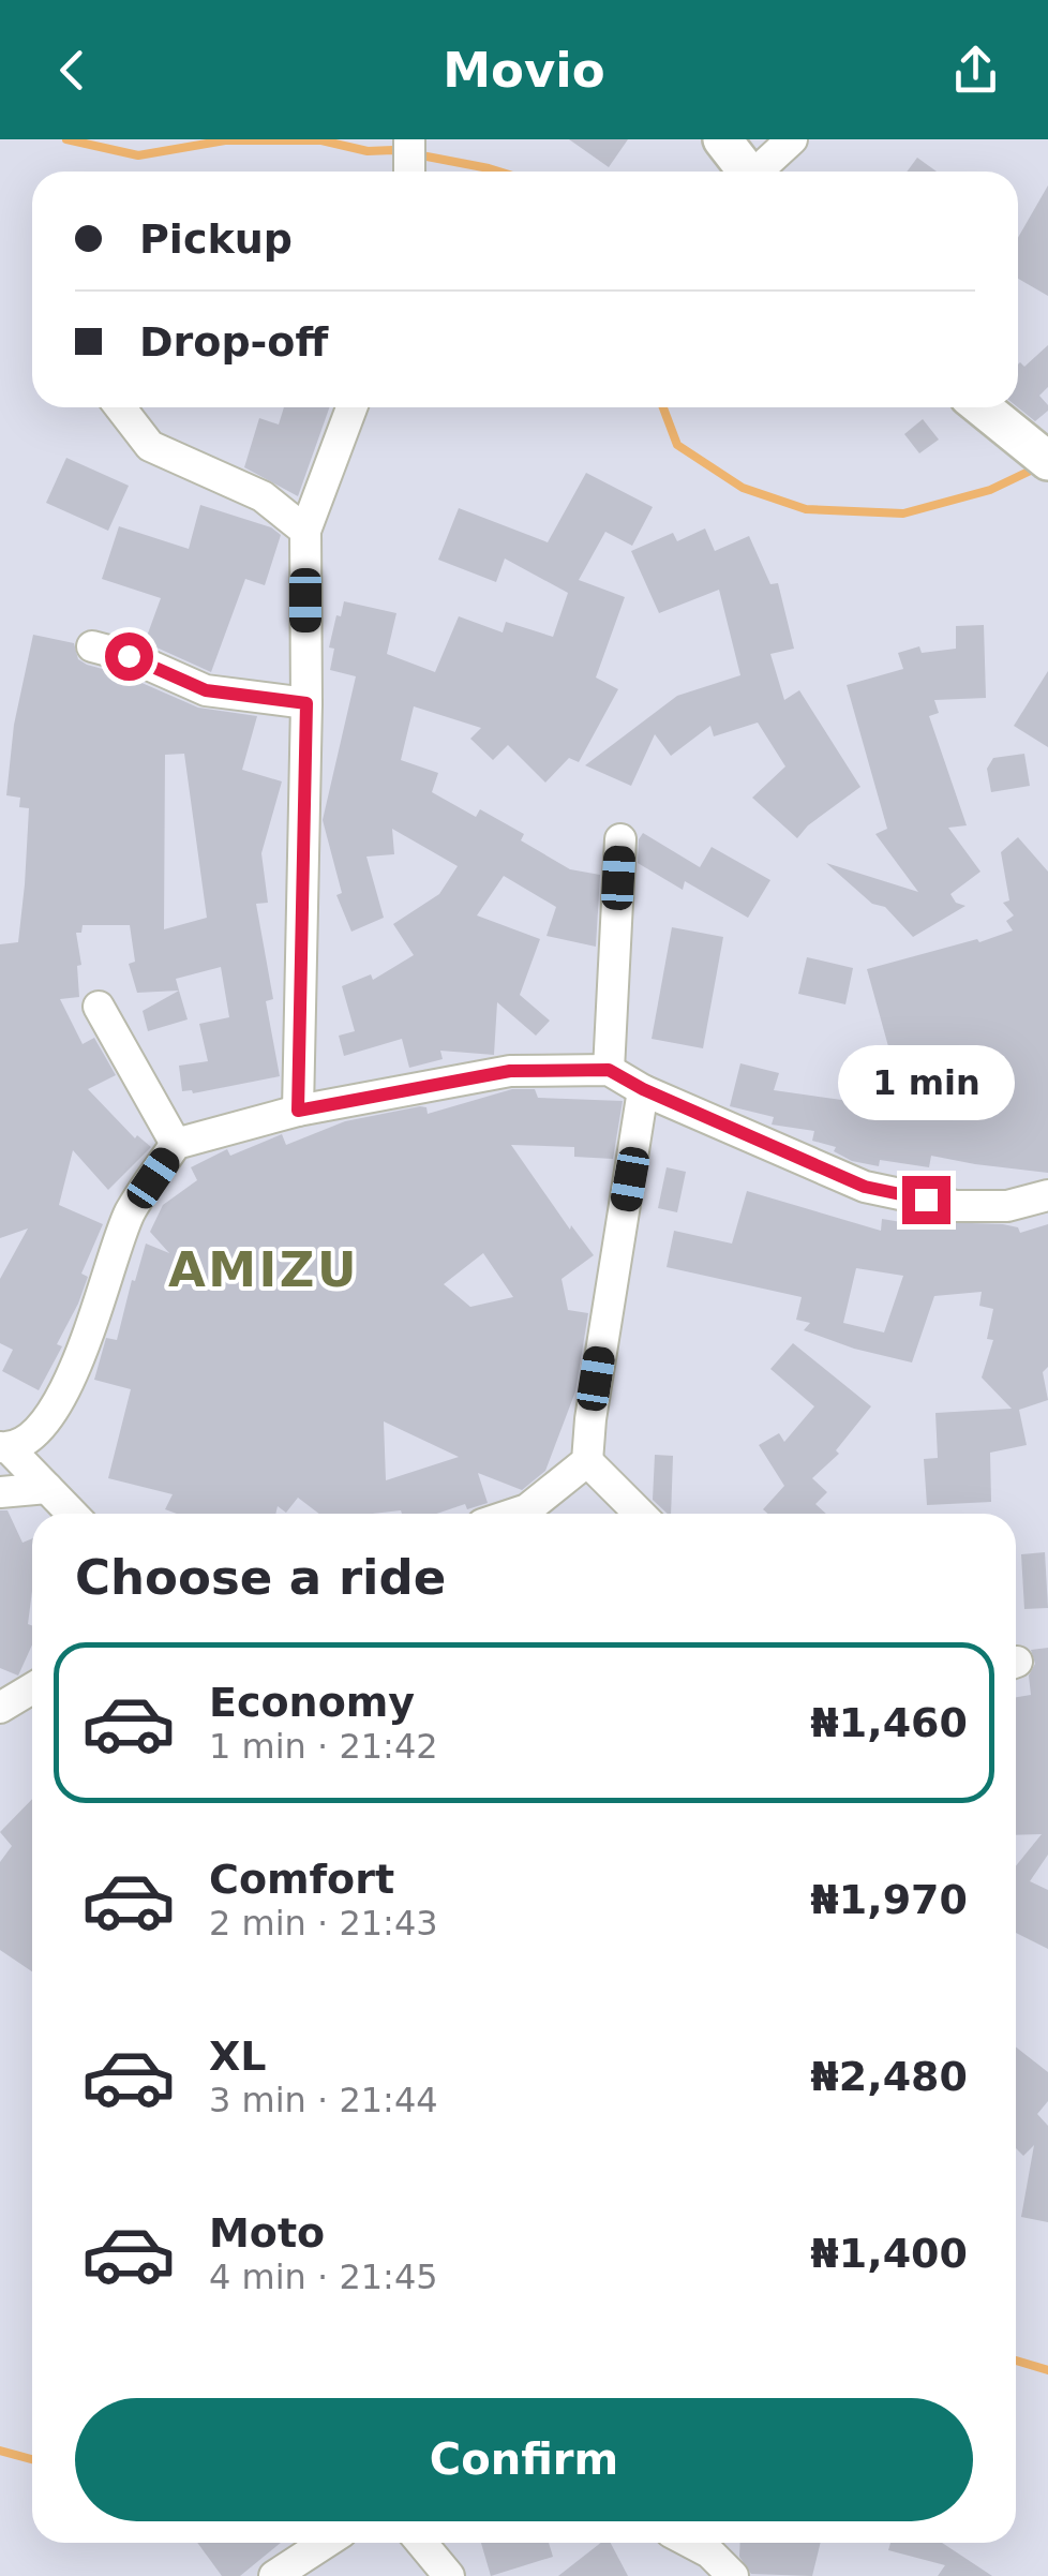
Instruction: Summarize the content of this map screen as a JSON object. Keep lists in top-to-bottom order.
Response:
{
  "districts": ["AMIZU"],
  "page": {
    "header": "Movio",
    "banner": ["Pickup", "Drop-off"],
    "bubble": "1 min",
    "heading": "Choose a ride",
    "list": [
      {
        "name": "Economy",
        "note": "1 min · 21:42",
        "value": "₦1,460"
      },
      {
        "name": "Comfort",
        "note": "2 min · 21:43",
        "value": "₦1,970"
      },
      {
        "name": "XL",
        "note": "3 min · 21:44",
        "value": "₦2,480"
      },
      {
        "name": "Moto",
        "note": "4 min · 21:45",
        "value": "₦1,400"
      }
    ],
    "buttons": "Confirm"
  }
}
